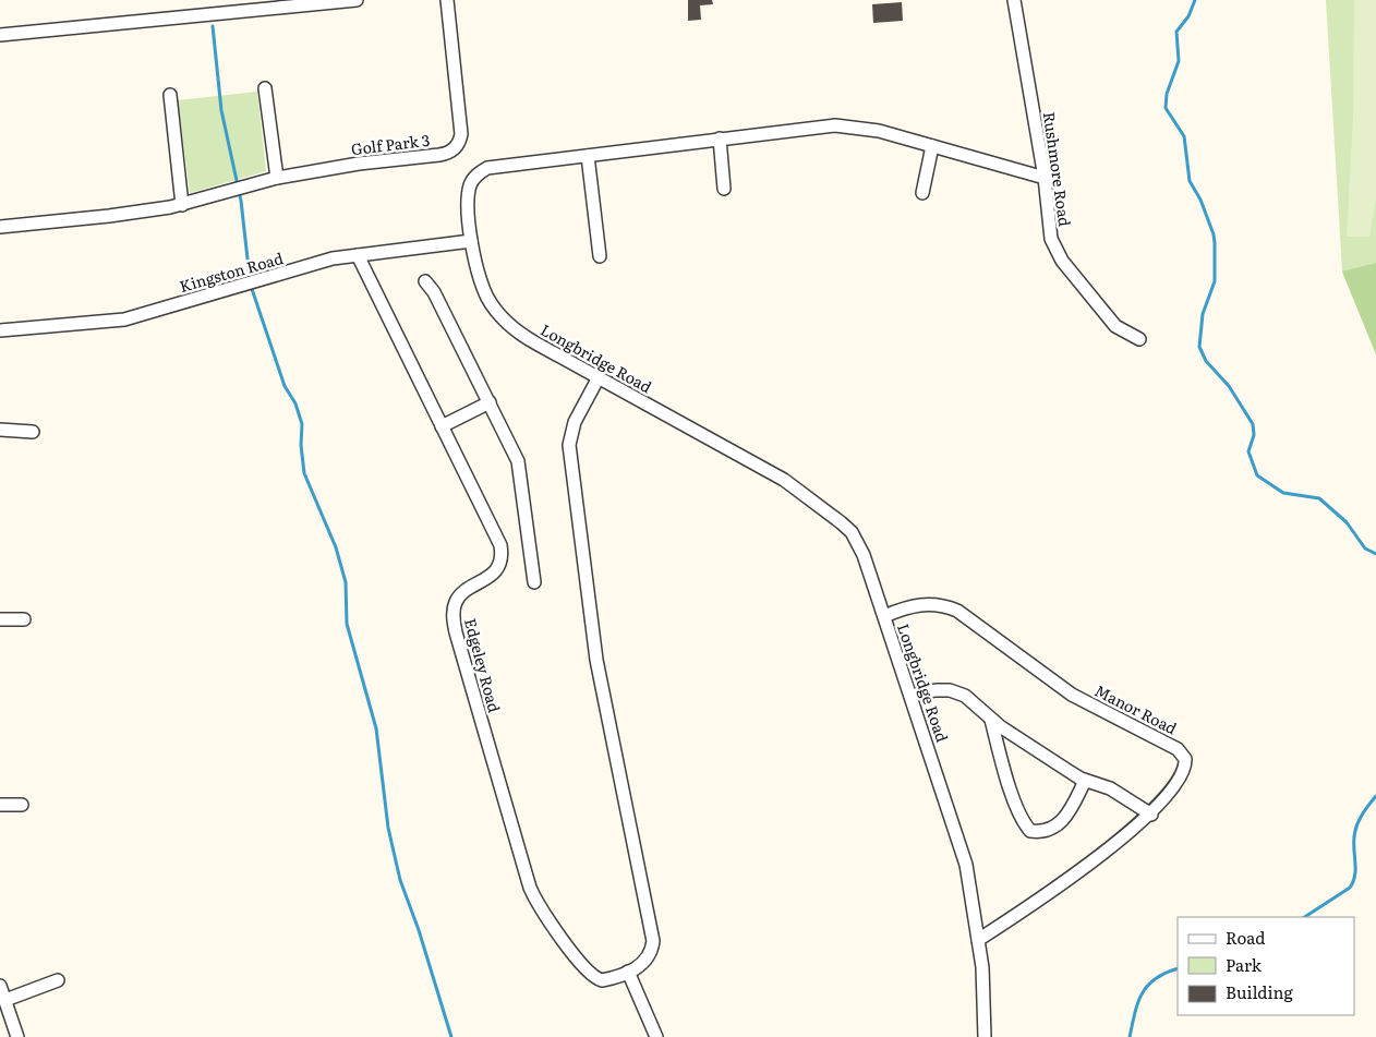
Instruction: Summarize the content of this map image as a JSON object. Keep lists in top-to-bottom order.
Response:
{
  "streets": {
    "street": [
      "Golf Park 3",
      "Rushmore Road",
      "Kingston Road",
      "Longbridge Road",
      "Edgeley Road",
      "Manor Road"
    ]
  },
  "crossings": [
    ["Rushmore Road", "Longbridge Road"],
    ["Kingston Road", "Longbridge Road"],
    ["Kingston Road", "Edgeley Road"],
    ["Longbridge Road", "Edgeley Road"],
    ["Longbridge Road", "Manor Road"]
  ],
  "legend": ["Road", "Park", "Building"]
}
